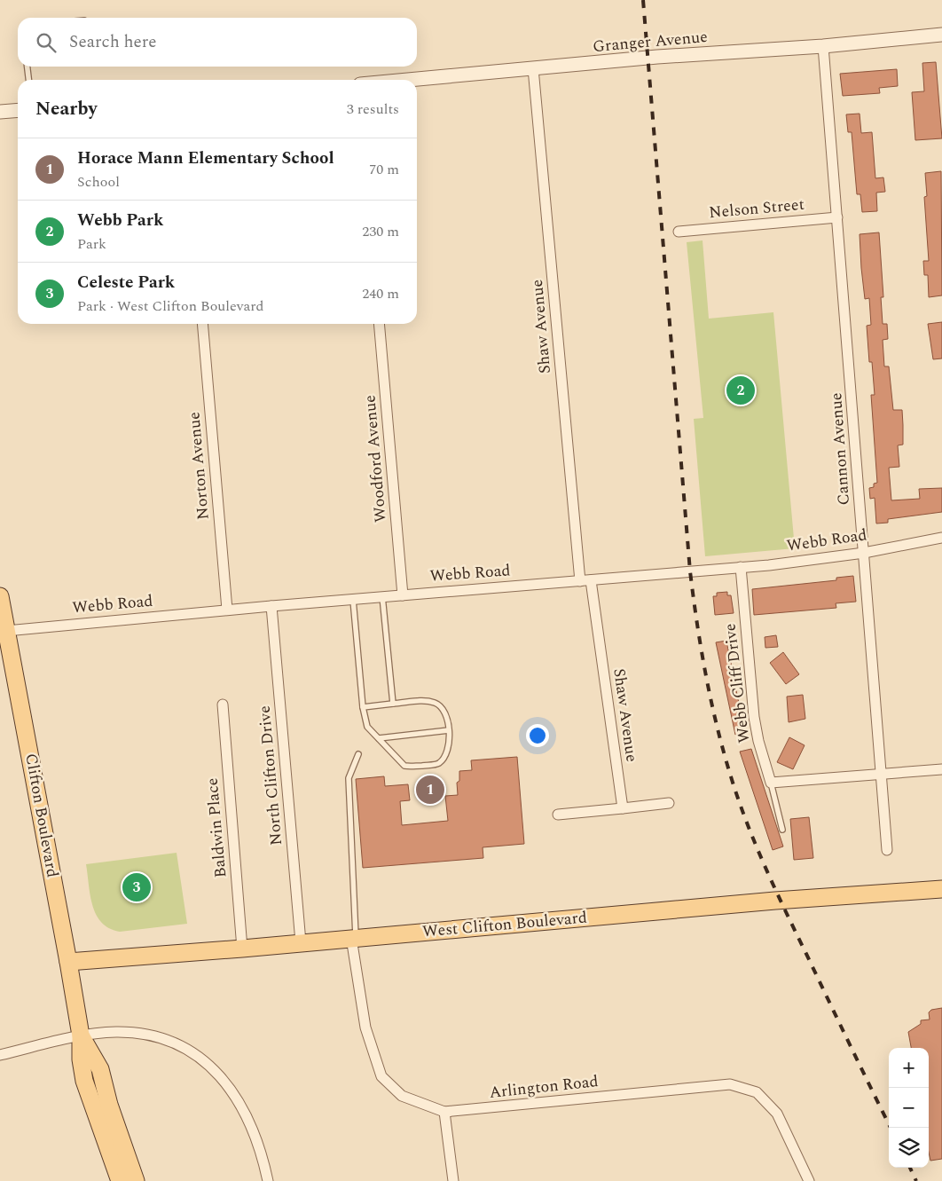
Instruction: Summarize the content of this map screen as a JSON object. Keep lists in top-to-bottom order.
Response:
{
  "streets": {
    "main road": ["Clifton Boulevard", "West Clifton Boulevard"],
    "street": [
      "Granger Avenue",
      "Nelson Street",
      "Shaw Avenue",
      "Cannon Avenue",
      "Woodford Avenue",
      "Norton Avenue",
      "Webb Road",
      "Webb Cliff Drive",
      "North Clifton Drive",
      "Baldwin Place",
      "Arlington Road"
    ]
  },
  "crossings": [
    ["Granger Avenue", "Shaw Avenue"],
    ["Granger Avenue", "Cannon Avenue"],
    ["Nelson Street", "Cannon Avenue"],
    ["Shaw Avenue", "Webb Road"],
    ["Cannon Avenue", "Webb Road"],
    ["Woodford Avenue", "Webb Road"],
    ["Norton Avenue", "Webb Road"],
    ["Webb Road", "Webb Cliff Drive"],
    ["Webb Road", "North Clifton Drive"],
    ["Webb Road", "Clifton Boulevard"],
    ["North Clifton Drive", "West Clifton Boulevard"],
    ["Clifton Boulevard", "West Clifton Boulevard"],
    ["Baldwin Place", "West Clifton Boulevard"],
    ["West Clifton Boulevard", "Arlington Road"]
  ],
  "page": {
    "search": "Search here",
    "heading": ["Nearby", "3 results"],
    "list": [
      {
        "mark": "1",
        "name": "Horace Mann Elementary School",
        "note": "School",
        "value": "70 m"
      },
      {
        "mark": "2",
        "name": "Webb Park",
        "note": "Park",
        "value": "230 m"
      },
      {
        "mark": "3",
        "name": "Celeste Park",
        "note": "Park · West Clifton Boulevard",
        "value": "240 m"
      }
    ],
    "pins": ["2", "1", "3"],
    "map_buttons": ["+", "−"]
  }
}
